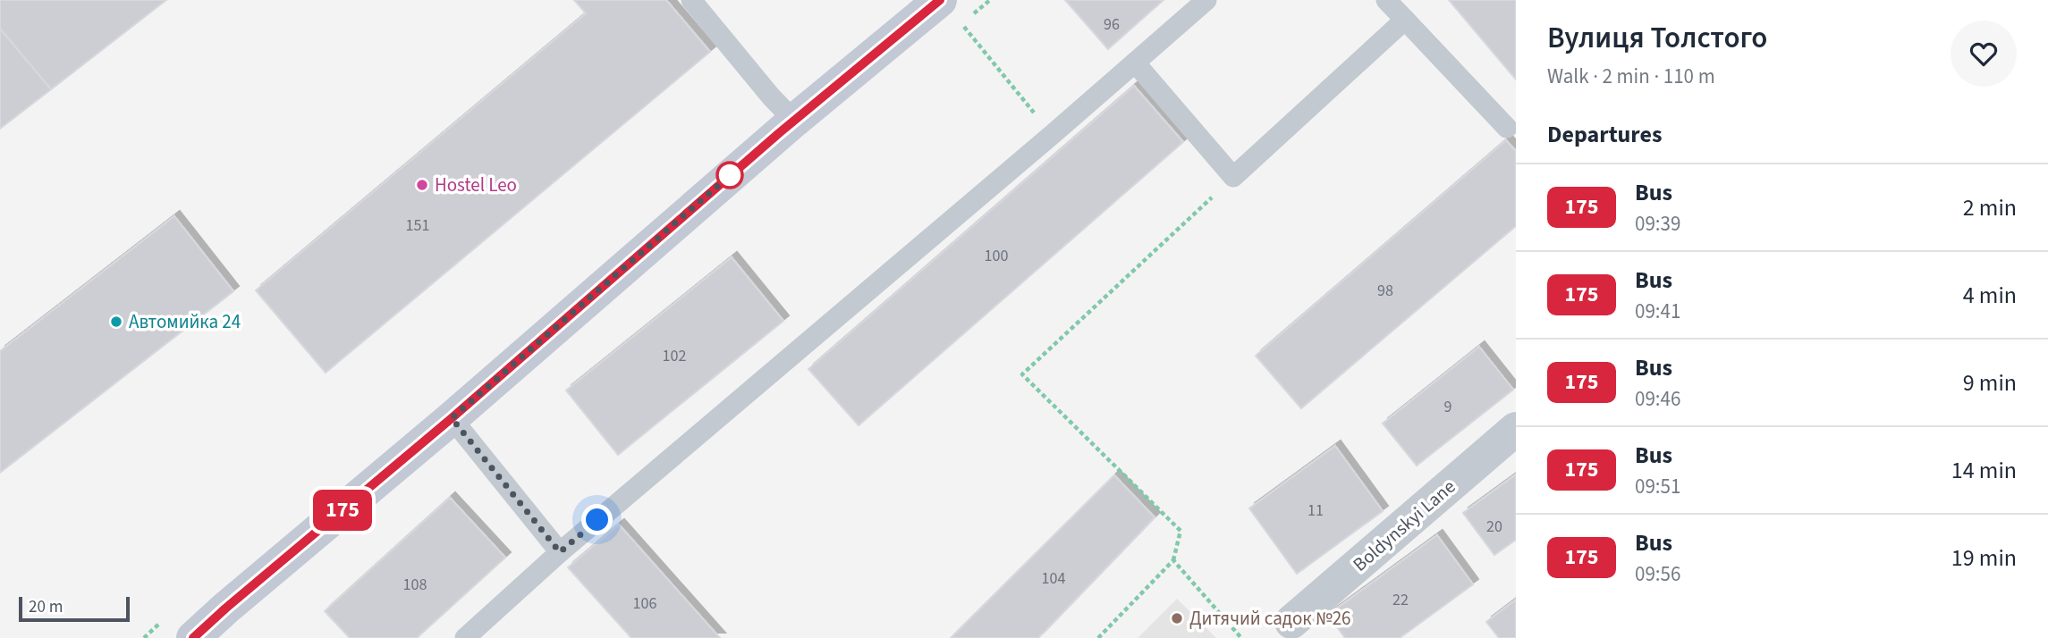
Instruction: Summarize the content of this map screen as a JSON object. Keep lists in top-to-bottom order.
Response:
{
  "streets": {
    "street": ["Boldynskyi Lane"]
  },
  "places": ["Hostel Leo", "Автомийка 24", "Дитячий садок №26"],
  "lines": ["bus line 175"],
  "house_numbers": [
    "96",
    "151",
    "100",
    "98",
    "102",
    "9",
    "11",
    "20",
    "104",
    "108",
    "22",
    "106"
  ],
  "scale_bar": "20 m",
  "page": {
    "on_map": "175",
    "heading": [
      ["Вулиця Толстого", "Walk · 2 min · 110 m"],
      "Departures"
    ],
    "list": [
      {
        "mark": "175",
        "name": "Bus",
        "note": "09:39",
        "value": "2 min"
      },
      {
        "mark": "175",
        "name": "Bus",
        "note": "09:41",
        "value": "4 min"
      },
      {
        "mark": "175",
        "name": "Bus",
        "note": "09:46",
        "value": "9 min"
      },
      {
        "mark": "175",
        "name": "Bus",
        "note": "09:51",
        "value": "14 min"
      },
      {
        "mark": "175",
        "name": "Bus",
        "note": "09:56",
        "value": "19 min"
      }
    ],
    "scale": "20 m"
  }
}
